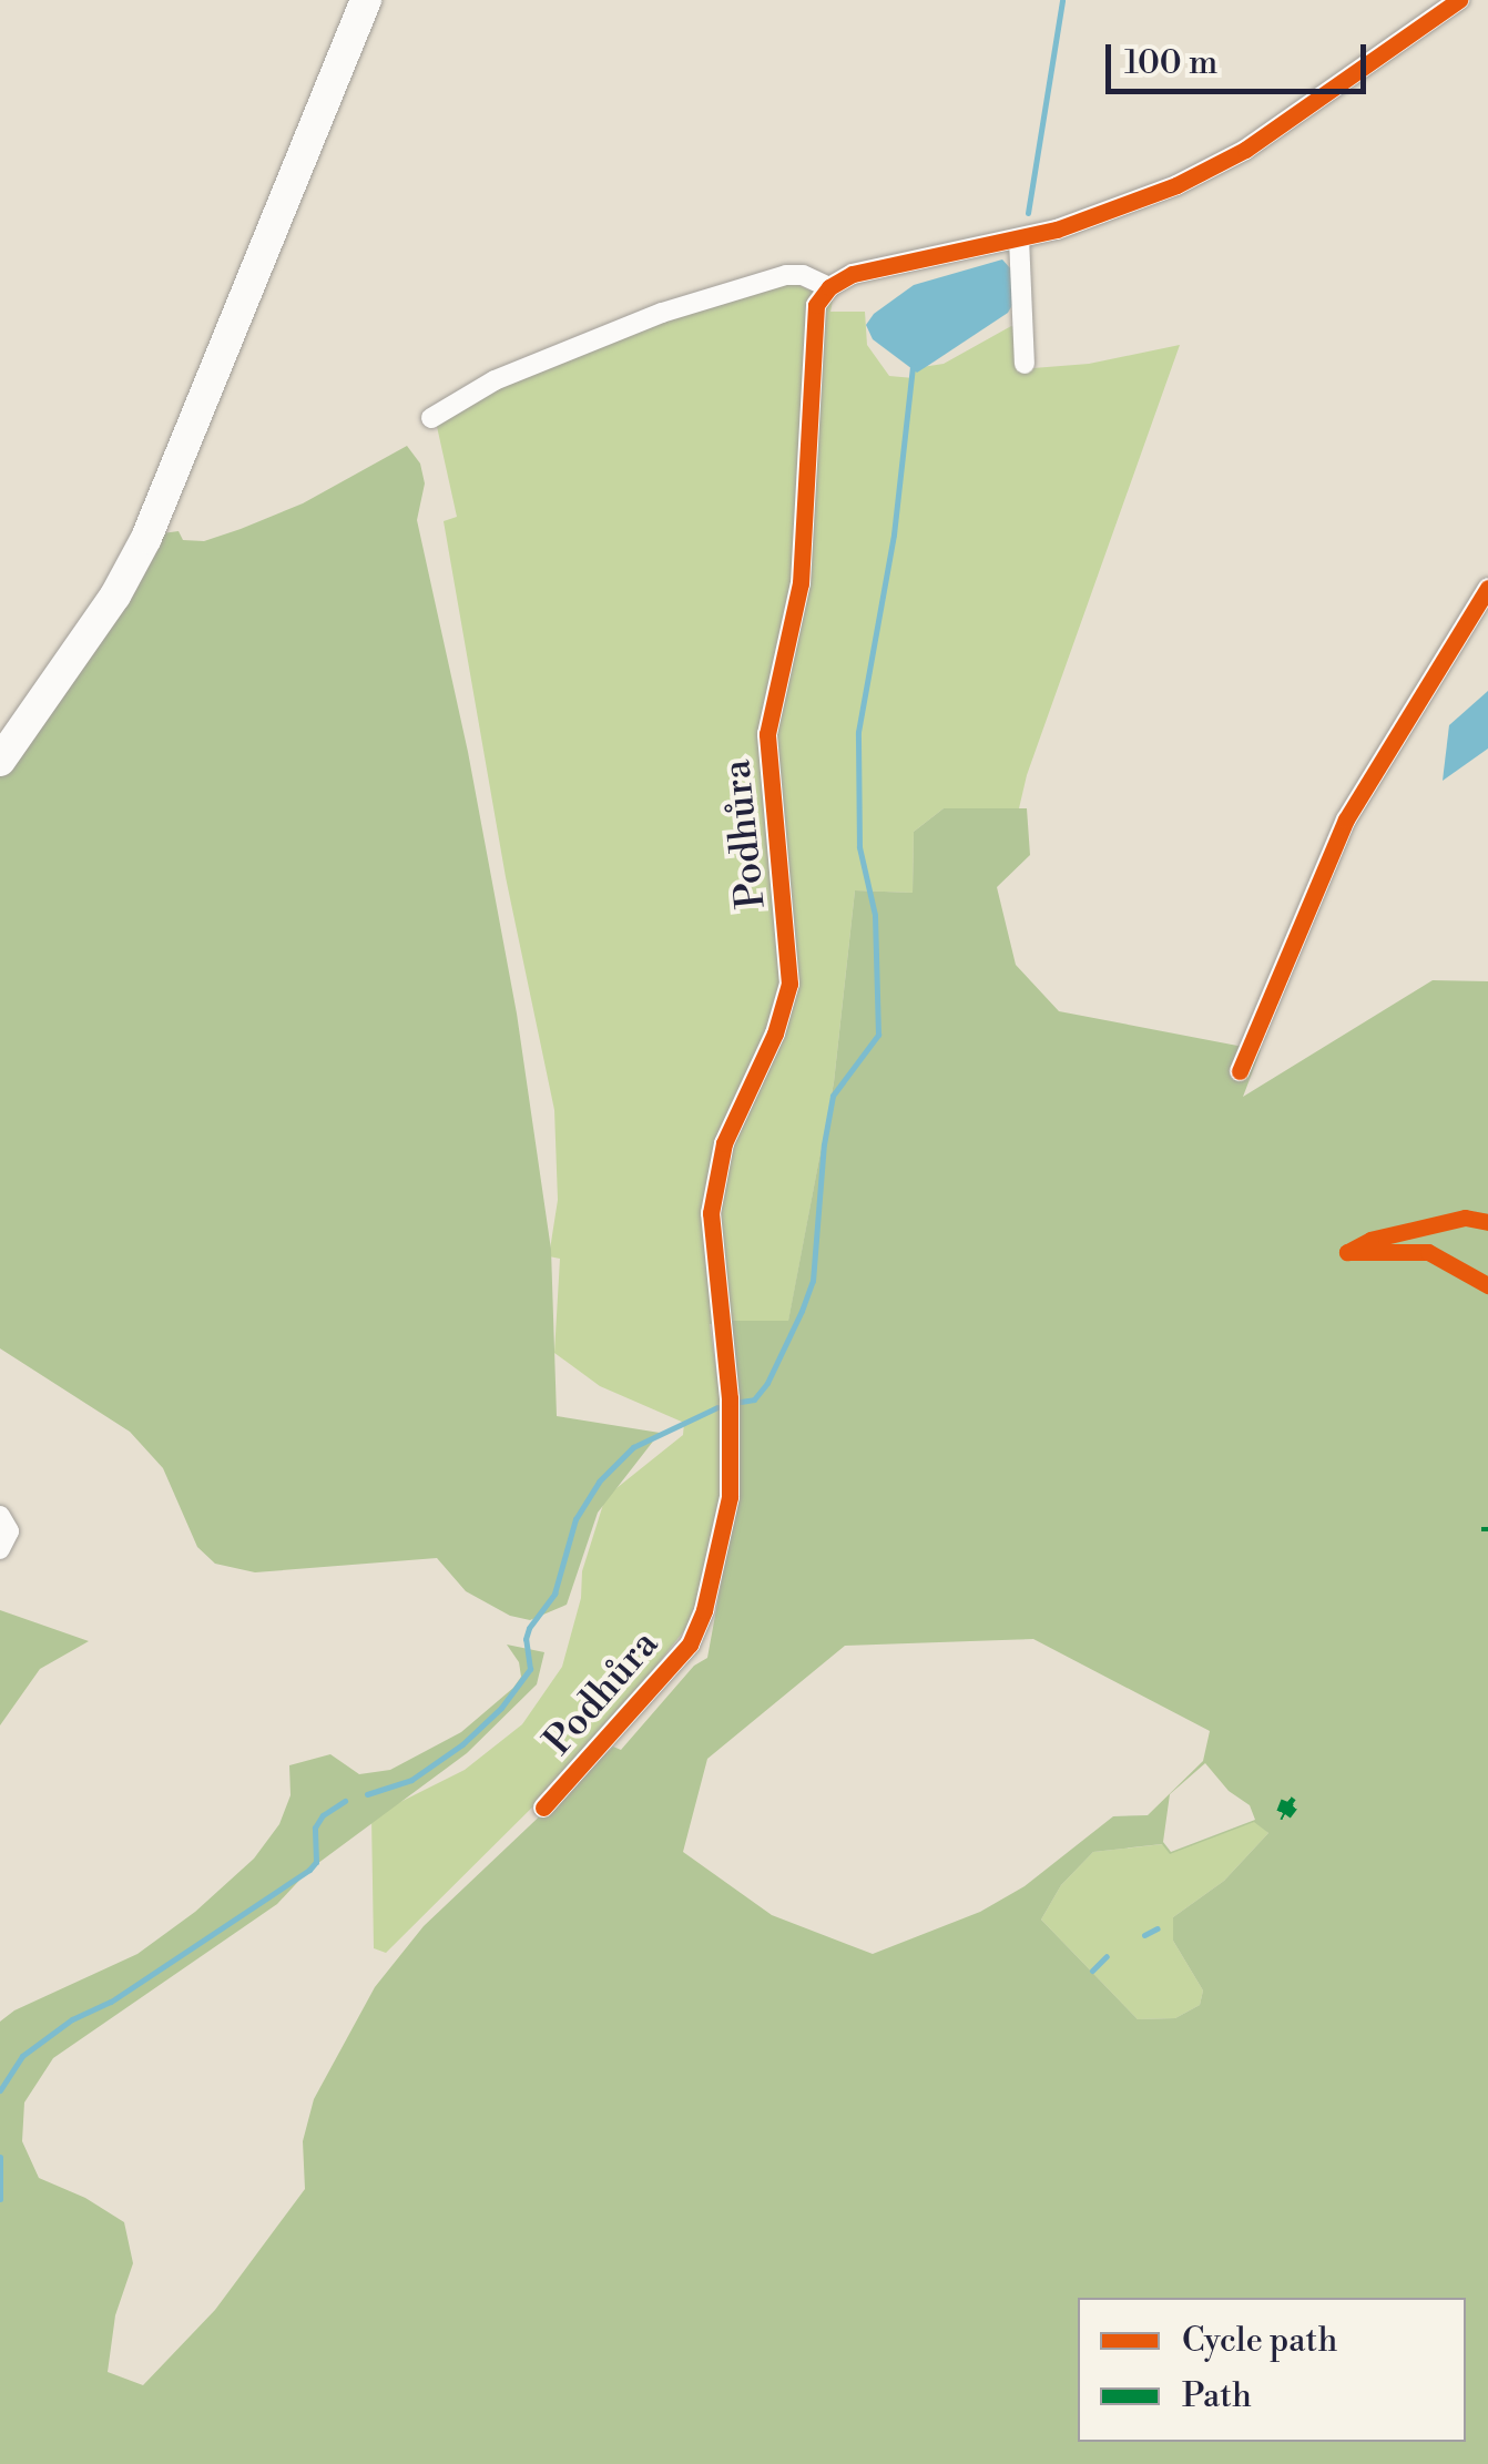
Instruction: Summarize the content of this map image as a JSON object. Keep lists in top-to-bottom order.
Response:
{
  "streets": {
    "street": ["Podhůra"]
  },
  "legend": ["Cycle path", "Path"],
  "scale_bar": "100 m"
}
